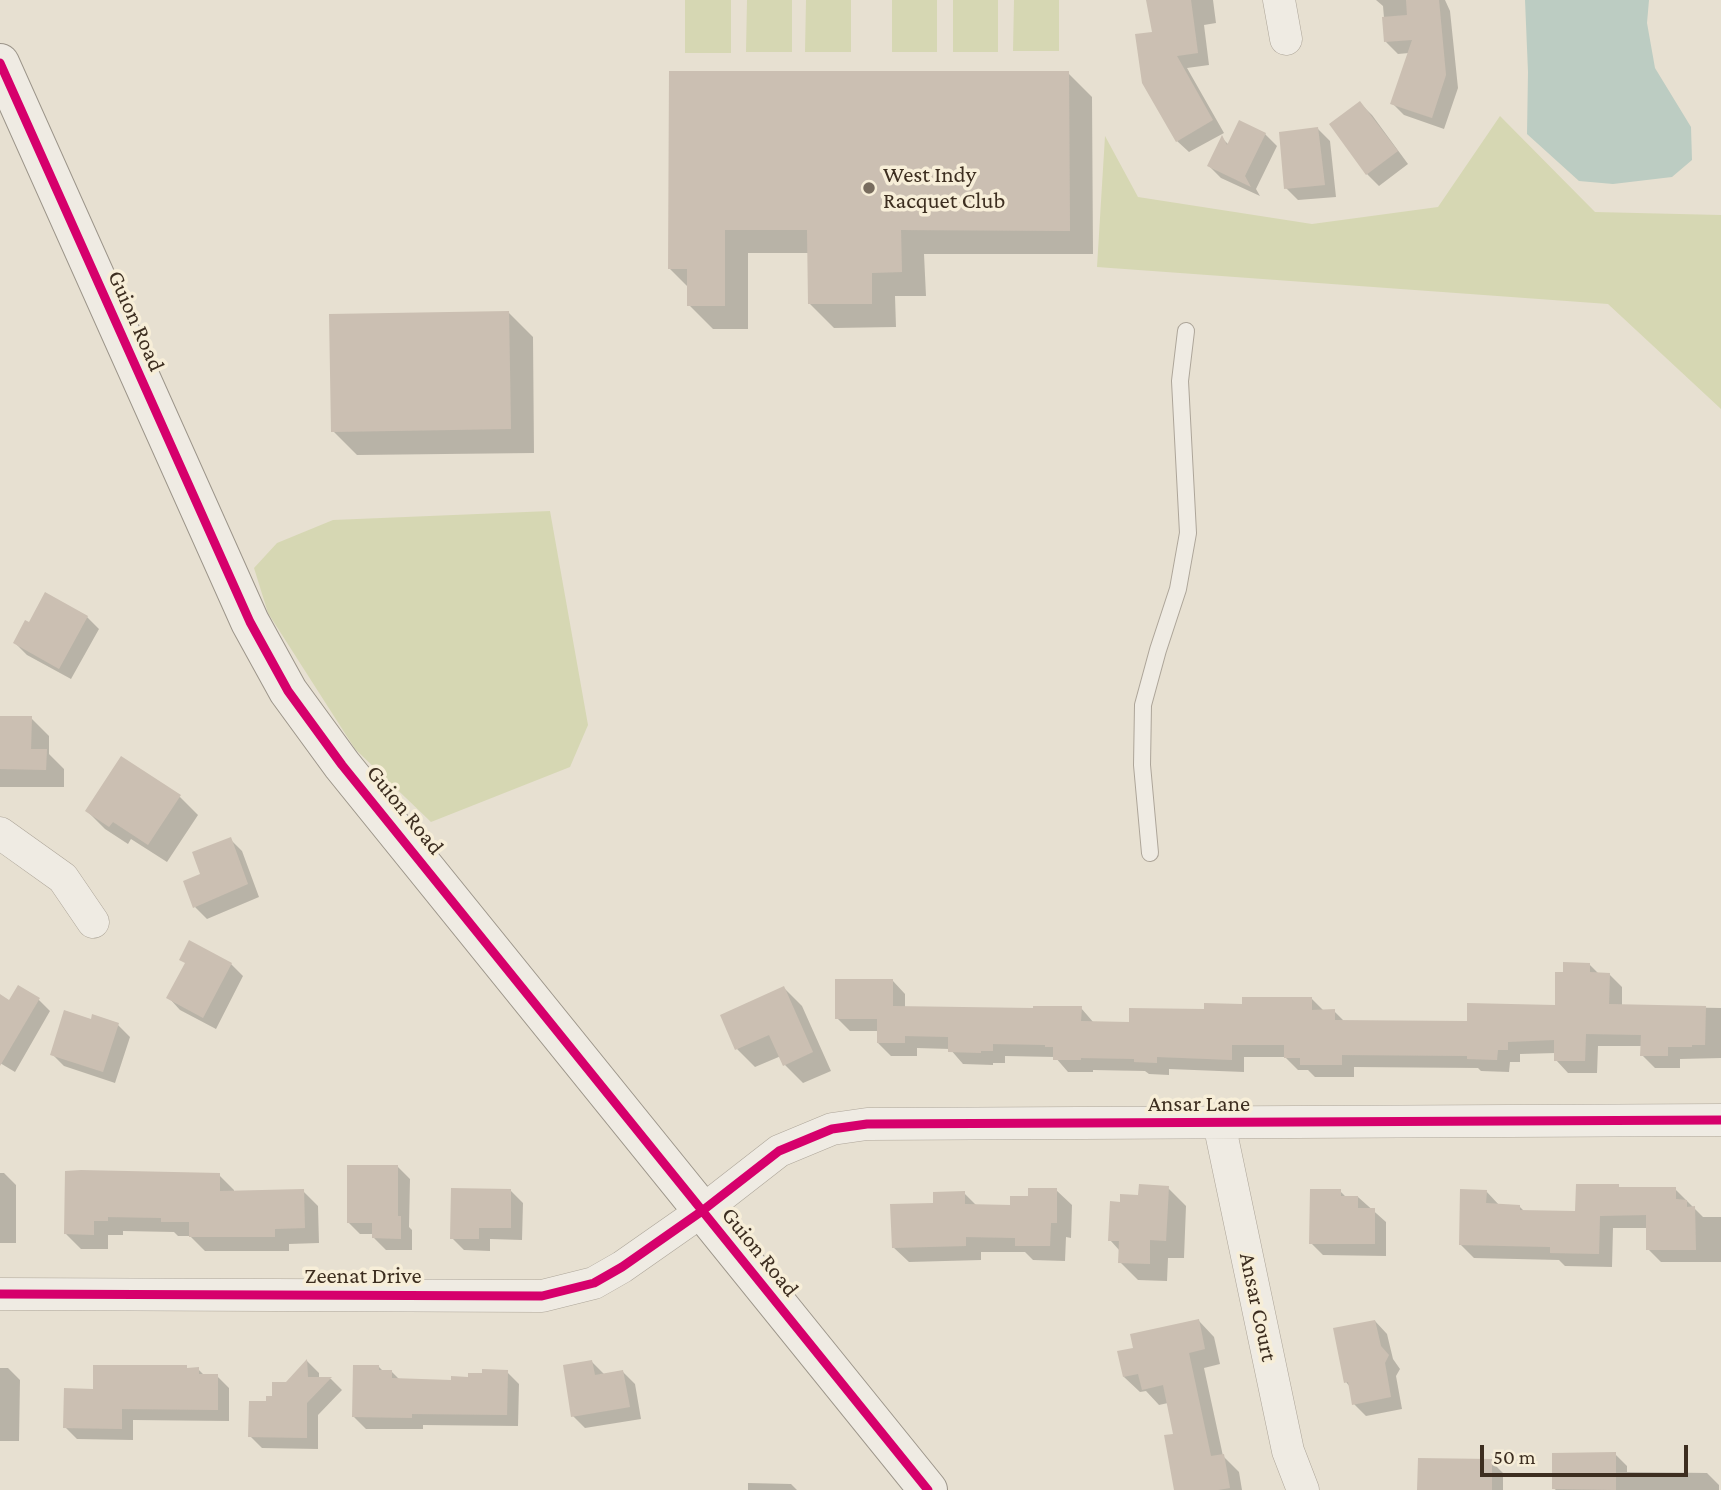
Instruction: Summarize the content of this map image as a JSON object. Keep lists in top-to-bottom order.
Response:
{
  "streets": {
    "street": [
      "Guion Road",
      "Ansar Lane",
      "Zeenat Drive",
      "Ansar Court"
    ]
  },
  "crossings": [
    ["Guion Road", "Ansar Lane"],
    ["Guion Road", "Zeenat Drive"],
    ["Ansar Lane", "Zeenat Drive"],
    ["Ansar Lane", "Ansar Court"]
  ],
  "places": ["West Indy Racquet Club"],
  "scale_bar": "50 m"
}
